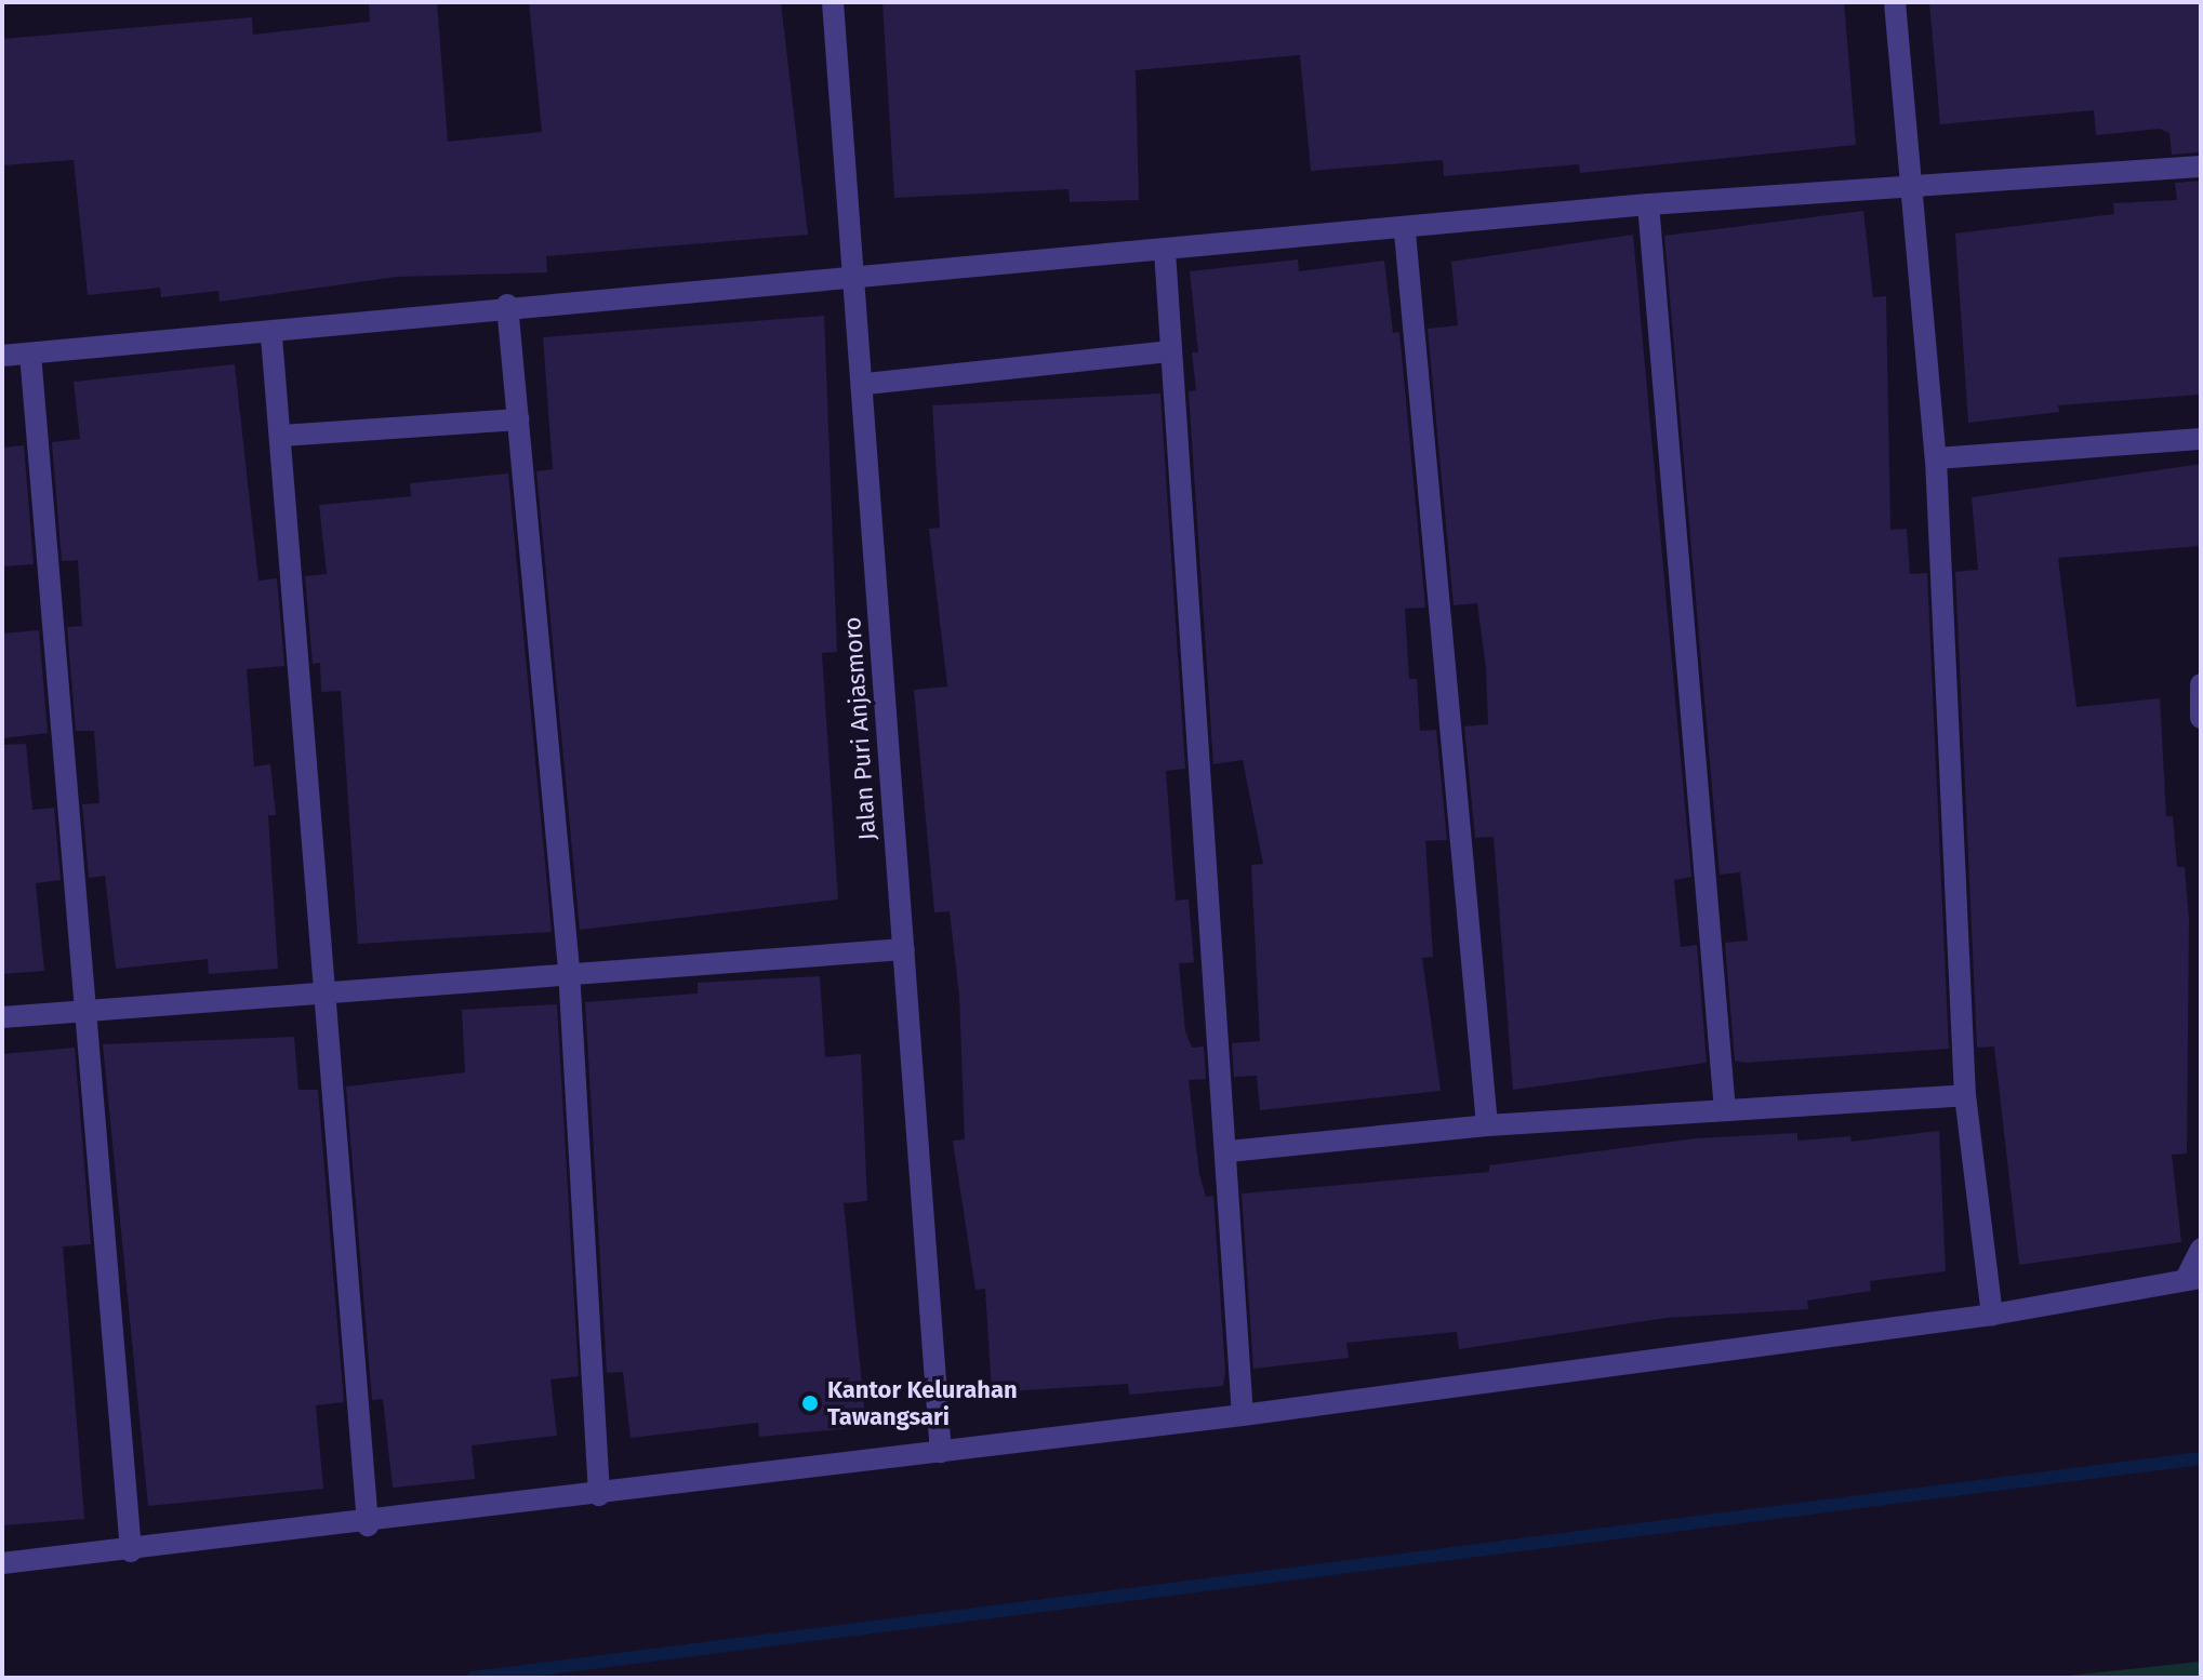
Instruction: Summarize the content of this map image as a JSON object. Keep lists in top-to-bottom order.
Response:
{
  "streets": {
    "street": ["Jalan Puri Anjasmoro"]
  },
  "places": ["Kantor Kelurahan Tawangsari"]
}
